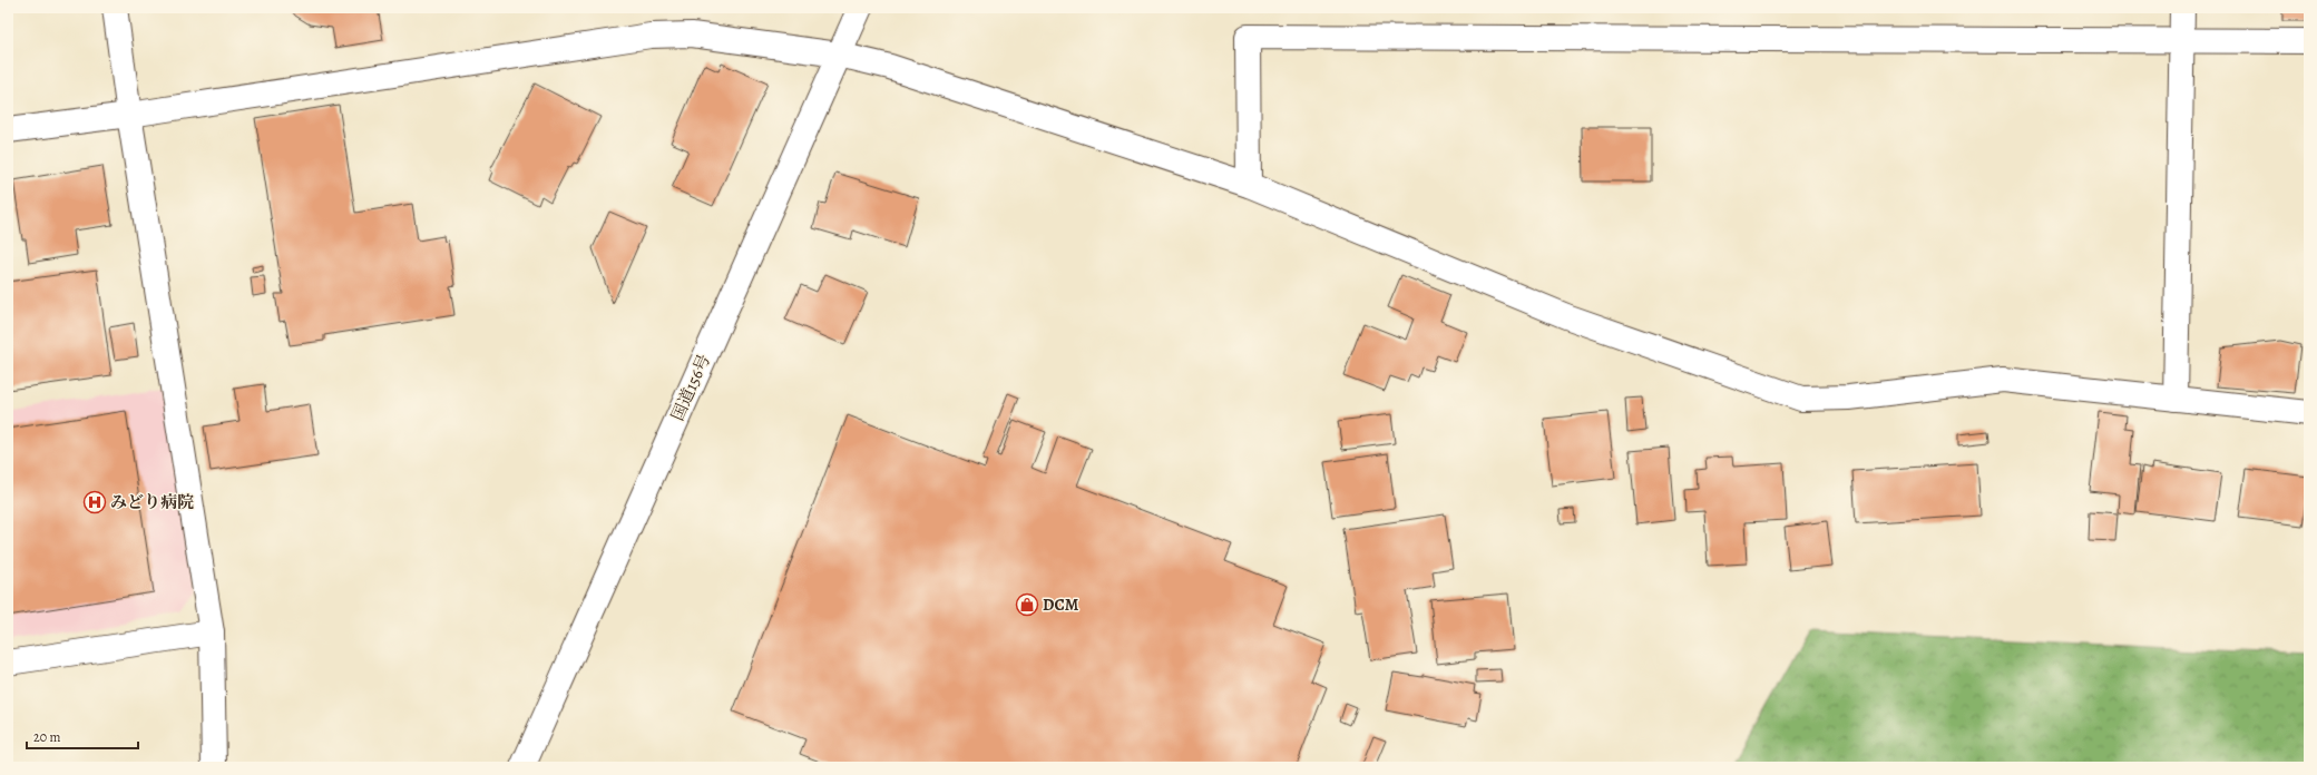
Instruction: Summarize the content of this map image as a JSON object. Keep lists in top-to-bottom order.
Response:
{
  "streets": {
    "main road": ["国道156号"]
  },
  "places": {
    "hospital": ["みどり病院"],
    "shop": ["DCM"]
  },
  "scale_bar": "20 m"
}
